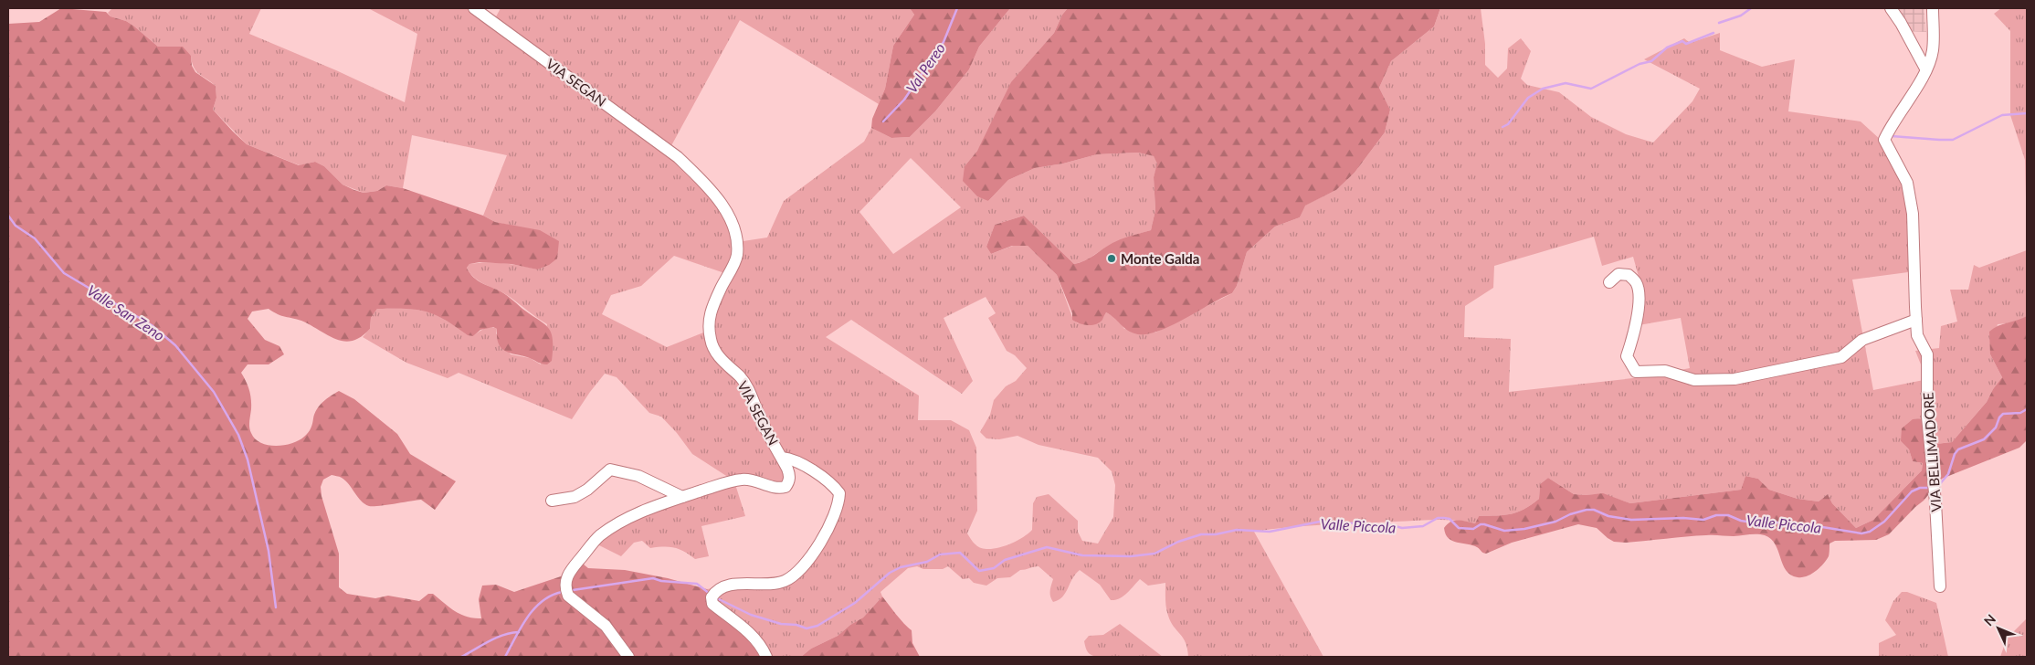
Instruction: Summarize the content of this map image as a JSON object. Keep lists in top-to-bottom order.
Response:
{
  "streets": {
    "street": ["VIA SEGAN", "VIA BELLIMADORE"]
  },
  "water": ["Val Pereo", "Valle San Zeno", "Valle Piccola"],
  "places": ["Monte Galda"],
  "north": "top left"
}
